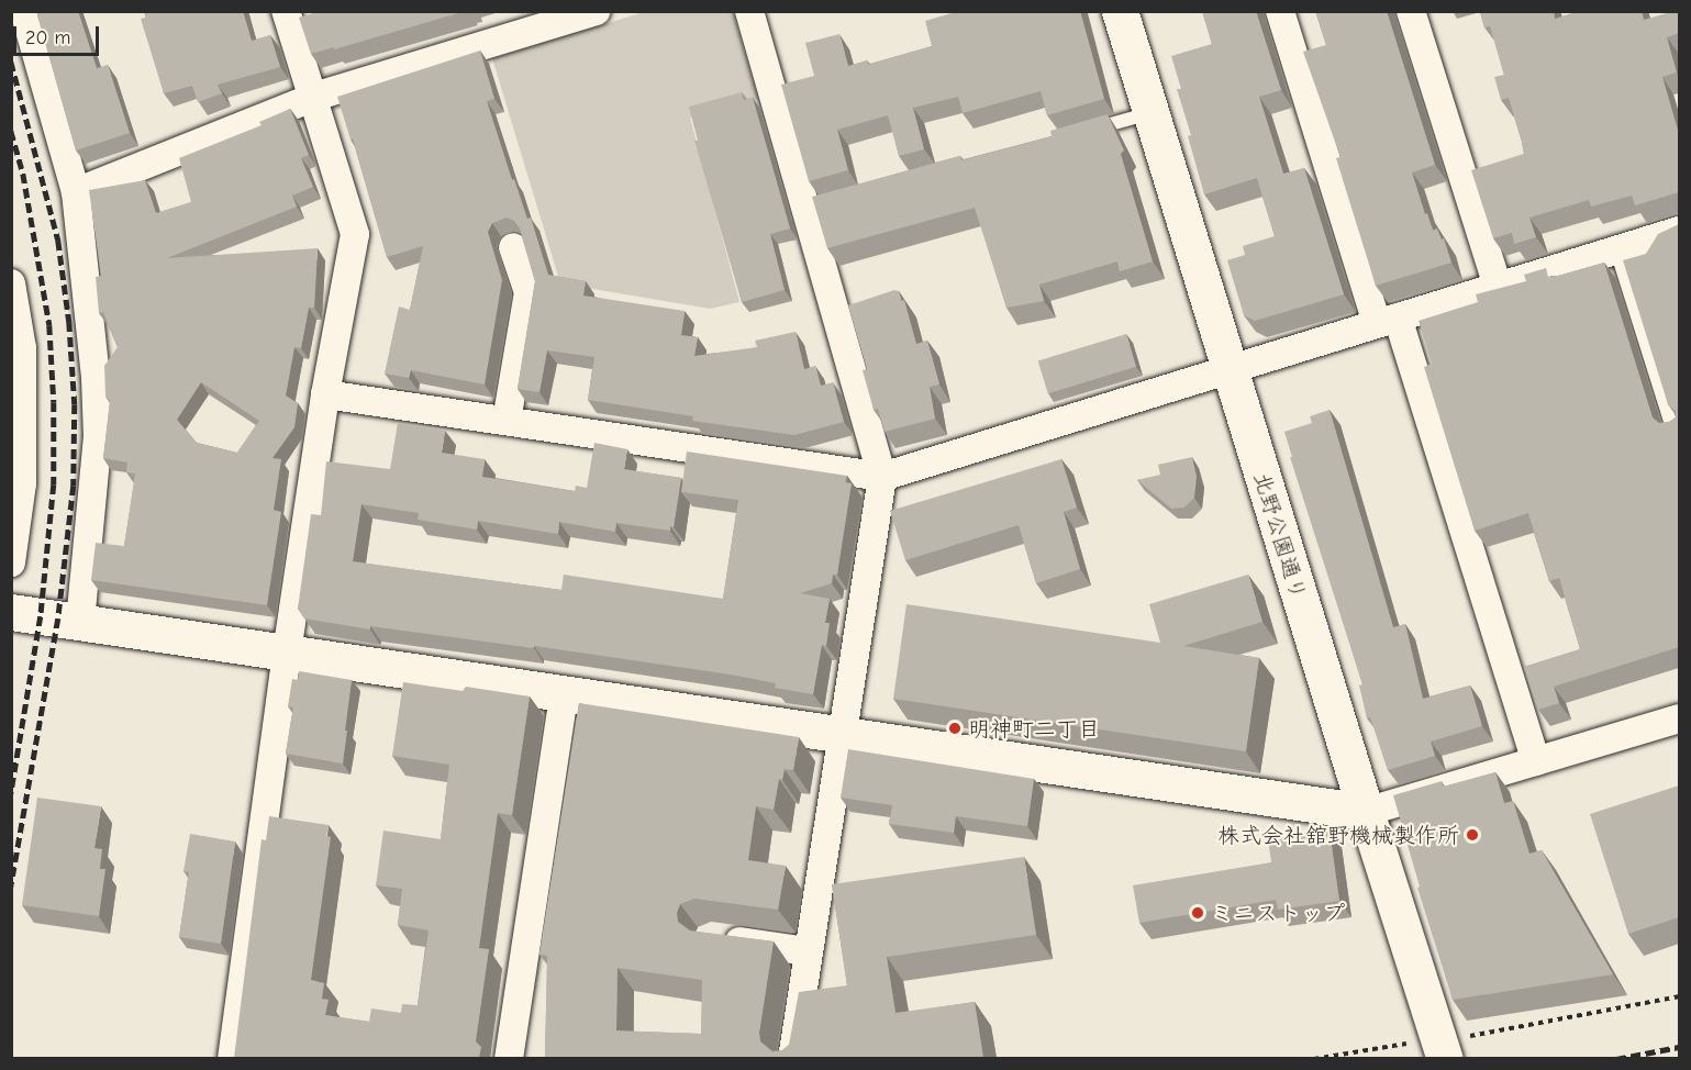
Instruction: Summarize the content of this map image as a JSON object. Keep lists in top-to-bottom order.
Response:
{
  "streets": {
    "street": ["北野公園通り"]
  },
  "places": ["明神町二丁目", "株式会社舘野機械製作所", "ミニストップ"],
  "scale_bar": "20 m"
}
